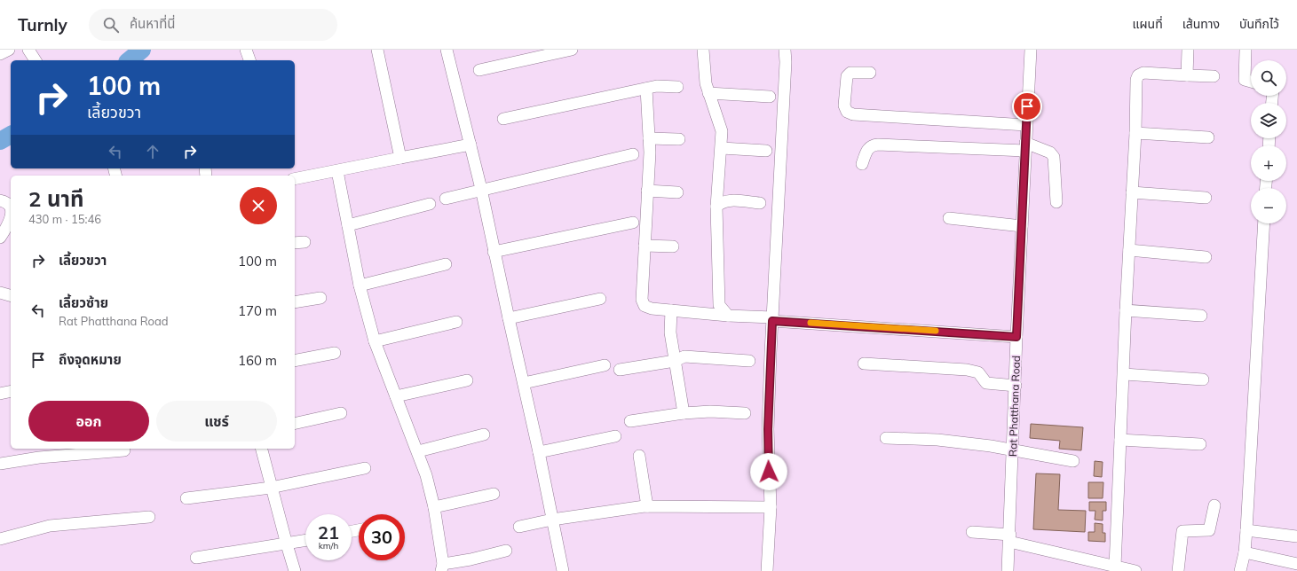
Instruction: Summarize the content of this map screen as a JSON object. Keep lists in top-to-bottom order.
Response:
{
  "streets": {
    "street": ["Rat Phatthana Road"]
  },
  "page": {
    "header": "Turnly",
    "search": "ค้นหาที่นี่",
    "nav": ["แผนที่", "เส้นทาง", "บันทึกไว้"],
    "map_buttons": ["+", "−"],
    "turn": ["100 m", "เลี้ยวขวา"],
    "heading": ["2 นาที", "430 m · 15:46"],
    "list": [
      {
        "name": "เลี้ยวขวา",
        "value": "100 m"
      },
      {
        "name": "เลี้ยวซ้าย",
        "note": "Rat Phatthana Road",
        "value": "170 m"
      },
      {
        "name": "ถึงจุดหมาย",
        "value": "160 m"
      }
    ],
    "buttons": ["ออก", "แชร์"],
    "speed": "21 km/h",
    "limit": "30"
  }
}
